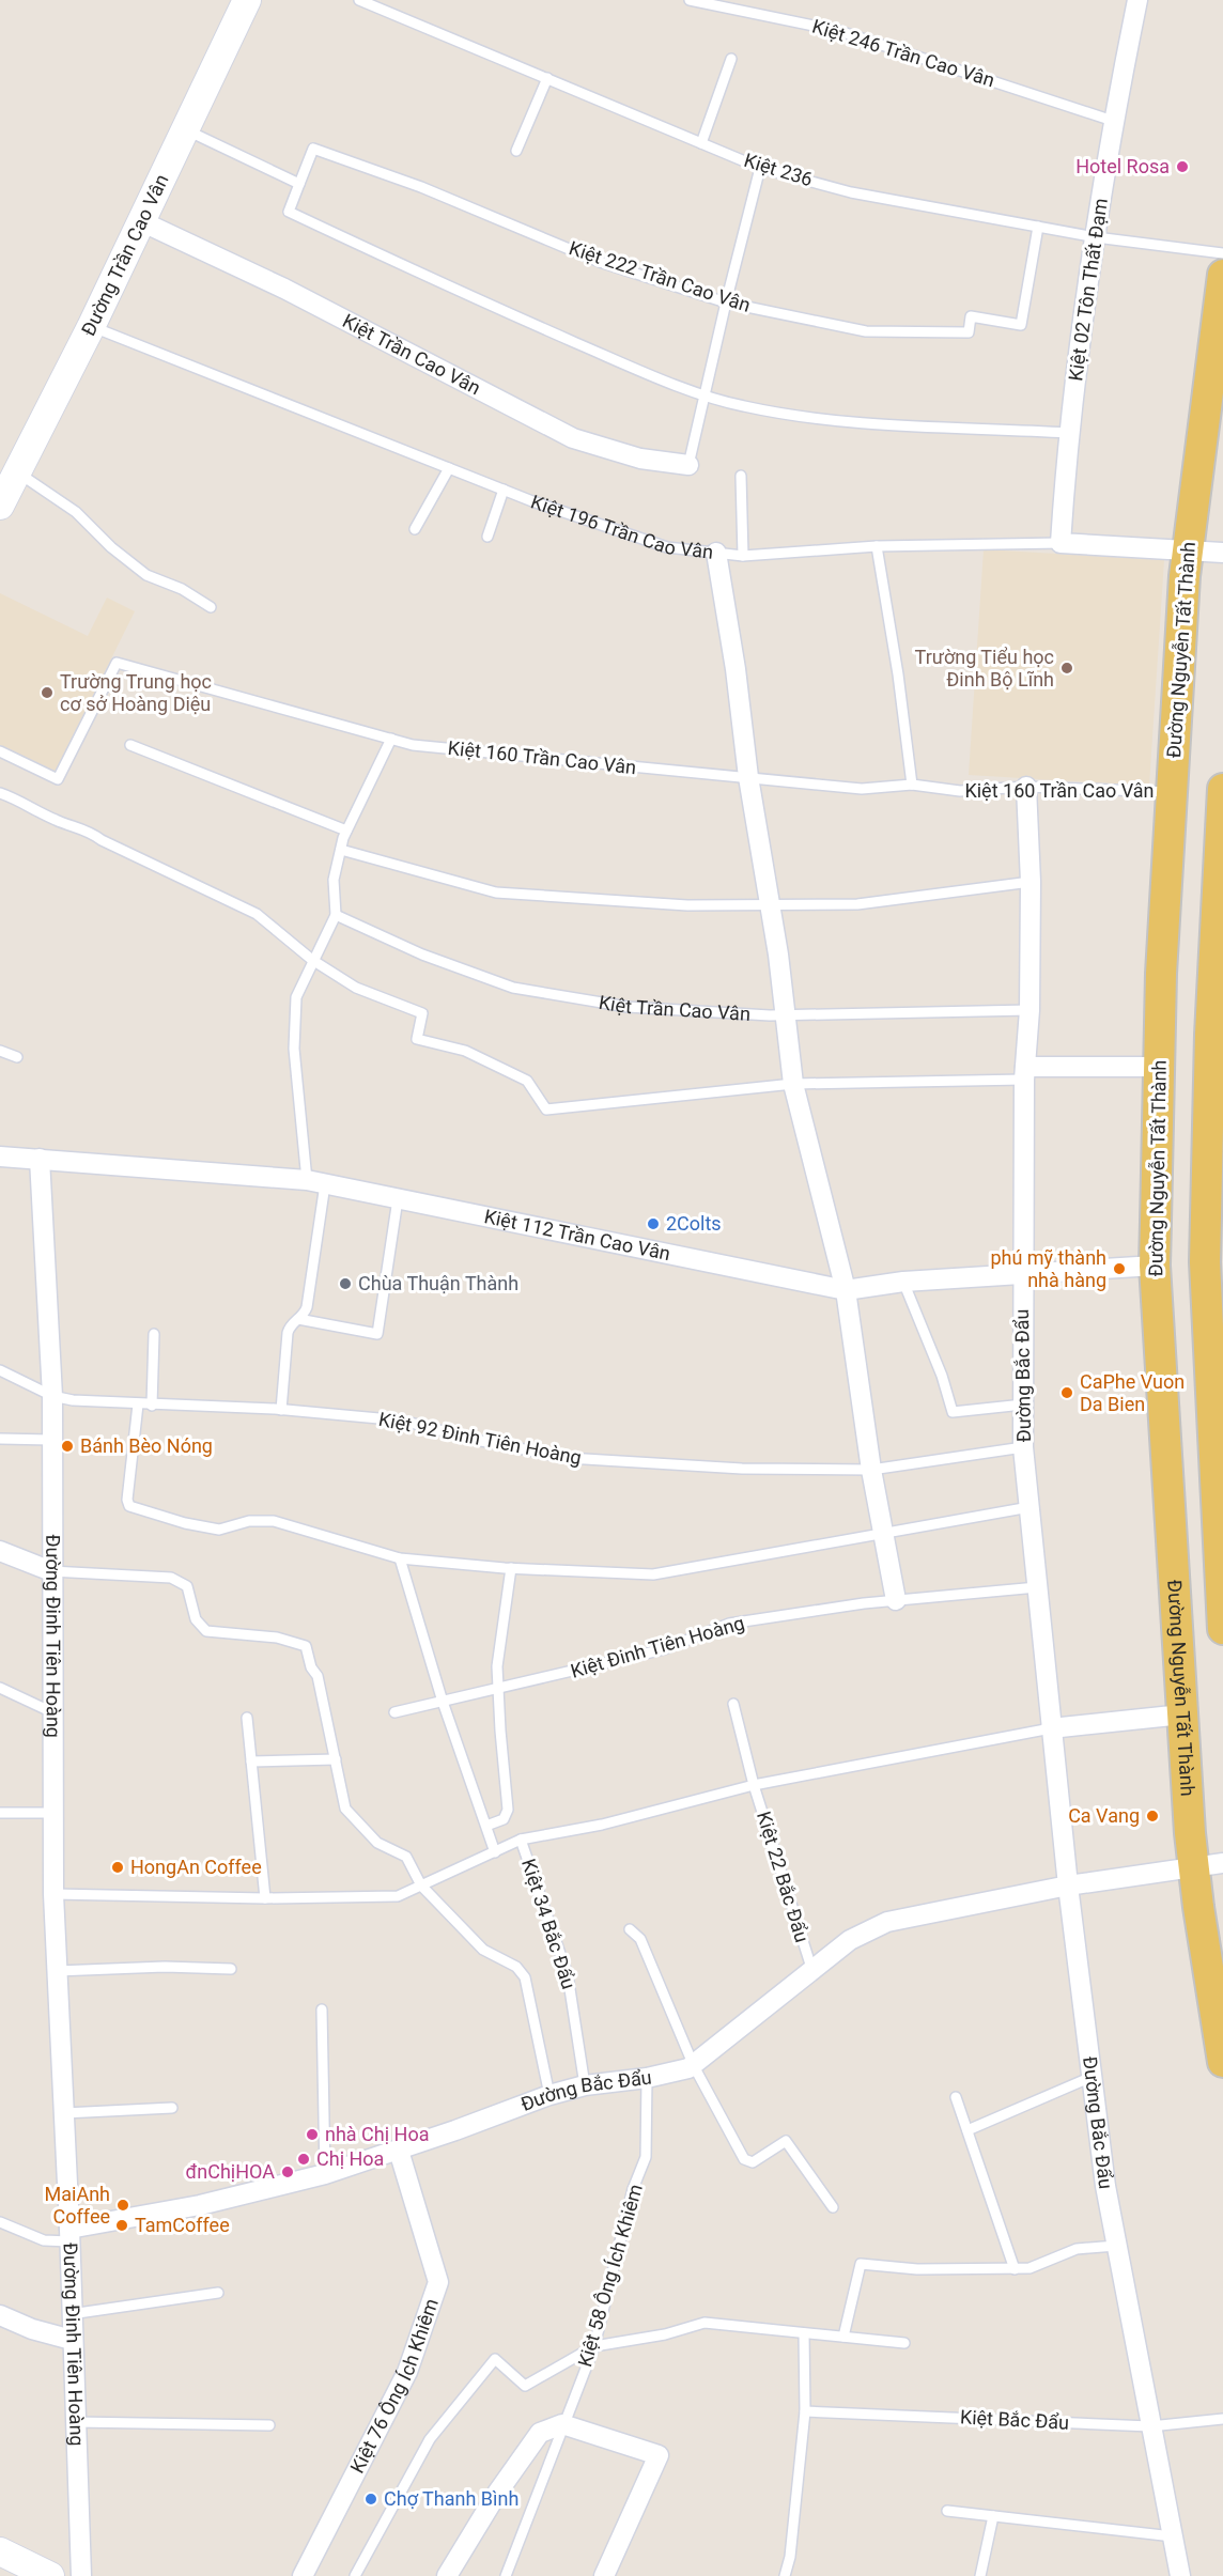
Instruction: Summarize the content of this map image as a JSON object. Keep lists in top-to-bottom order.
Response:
{
  "streets": {
    "main road": ["Đường Trần Cao Vân", "Đường Nguyễn Tất Thành"],
    "street": [
      "Kiệt 02 Tôn Thất Đạm",
      "Kiệt Trần Cao Vân",
      "Kiệt 196 Trần Cao Vân",
      "Kiệt 112 Trần Cao Vân",
      "Đường Bắc Đẩu",
      "Đường Đinh Tiên Hoàng",
      "Kiệt 76 Ông Ích Khiêm"
    ],
    "lane": [
      "Kiệt 246 Trần Cao Vân",
      "Kiệt 236",
      "Kiệt 222 Trần Cao Vân",
      "Kiệt 160 Trần Cao Vân",
      "Kiệt 92 Đinh Tiên Hoàng",
      "Kiệt Đinh Tiên Hoàng",
      "Kiệt 22 Bắc Đẩu",
      "Kiệt 34 Bắc Đẩu",
      "Kiệt 58 Ông Ích Khiêm",
      "Kiệt Bắc Đẩu"
    ]
  },
  "crossings": [
    ["Kiệt 246 Trần Cao Vân", "Kiệt 02 Tôn Thất Đạm"],
    ["Kiệt 236", "Kiệt 222 Trần Cao Vân"],
    ["Kiệt 236", "Kiệt 02 Tôn Thất Đạm"],
    ["Đường Trần Cao Vân", "Kiệt Trần Cao Vân"],
    ["Đường Trần Cao Vân", "Kiệt 196 Trần Cao Vân"],
    ["Kiệt 222 Trần Cao Vân", "Kiệt 02 Tôn Thất Đạm"],
    ["Kiệt 02 Tôn Thất Đạm", "Kiệt 196 Trần Cao Vân"],
    ["Kiệt Trần Cao Vân", "Đường Bắc Đẩu"],
    ["Kiệt 196 Trần Cao Vân", "Đường Nguyễn Tất Thành"],
    ["Đường Nguyễn Tất Thành", "Kiệt 160 Trần Cao Vân"],
    ["Đường Nguyễn Tất Thành", "Kiệt 112 Trần Cao Vân"],
    ["Đường Nguyễn Tất Thành", "Đường Bắc Đẩu"],
    ["Kiệt 160 Trần Cao Vân", "Đường Bắc Đẩu"],
    ["Kiệt 112 Trần Cao Vân", "Đường Bắc Đẩu"],
    ["Kiệt 112 Trần Cao Vân", "Đường Đinh Tiên Hoàng"],
    ["Đường Bắc Đẩu", "Kiệt 92 Đinh Tiên Hoàng"],
    ["Đường Bắc Đẩu", "Đường Đinh Tiên Hoàng"],
    ["Đường Bắc Đẩu", "Kiệt Đinh Tiên Hoàng"],
    ["Đường Bắc Đẩu", "Kiệt 22 Bắc Đẩu"],
    ["Đường Bắc Đẩu", "Kiệt 34 Bắc Đẩu"],
    ["Đường Bắc Đẩu", "Kiệt 58 Ông Ích Khiêm"],
    ["Đường Bắc Đẩu", "Kiệt 76 Ông Ích Khiêm"],
    ["Đường Bắc Đẩu", "Kiệt Bắc Đẩu"],
    ["Kiệt 92 Đinh Tiên Hoàng", "Đường Đinh Tiên Hoàng"]
  ],
  "places": [
    "Hotel Rosa",
    "Trường Tiểu học Đinh Bộ Lĩnh",
    "Trường Trung học cơ sở Hoàng Diệu",
    "2Colts",
    "phú mỹ thành nhà hàng",
    "Chùa Thuận Thành",
    "CaPhe Vuon Da Bien",
    "Bánh Bèo Nóng",
    "Ca Vang",
    "HongAn Coffee",
    "nhà Chị Hoa",
    "Chị Hoa",
    "đnChịHOA",
    "MaiAnh Coffee",
    "TamCoffee",
    "Chợ Thanh Bình"
  ]
}
